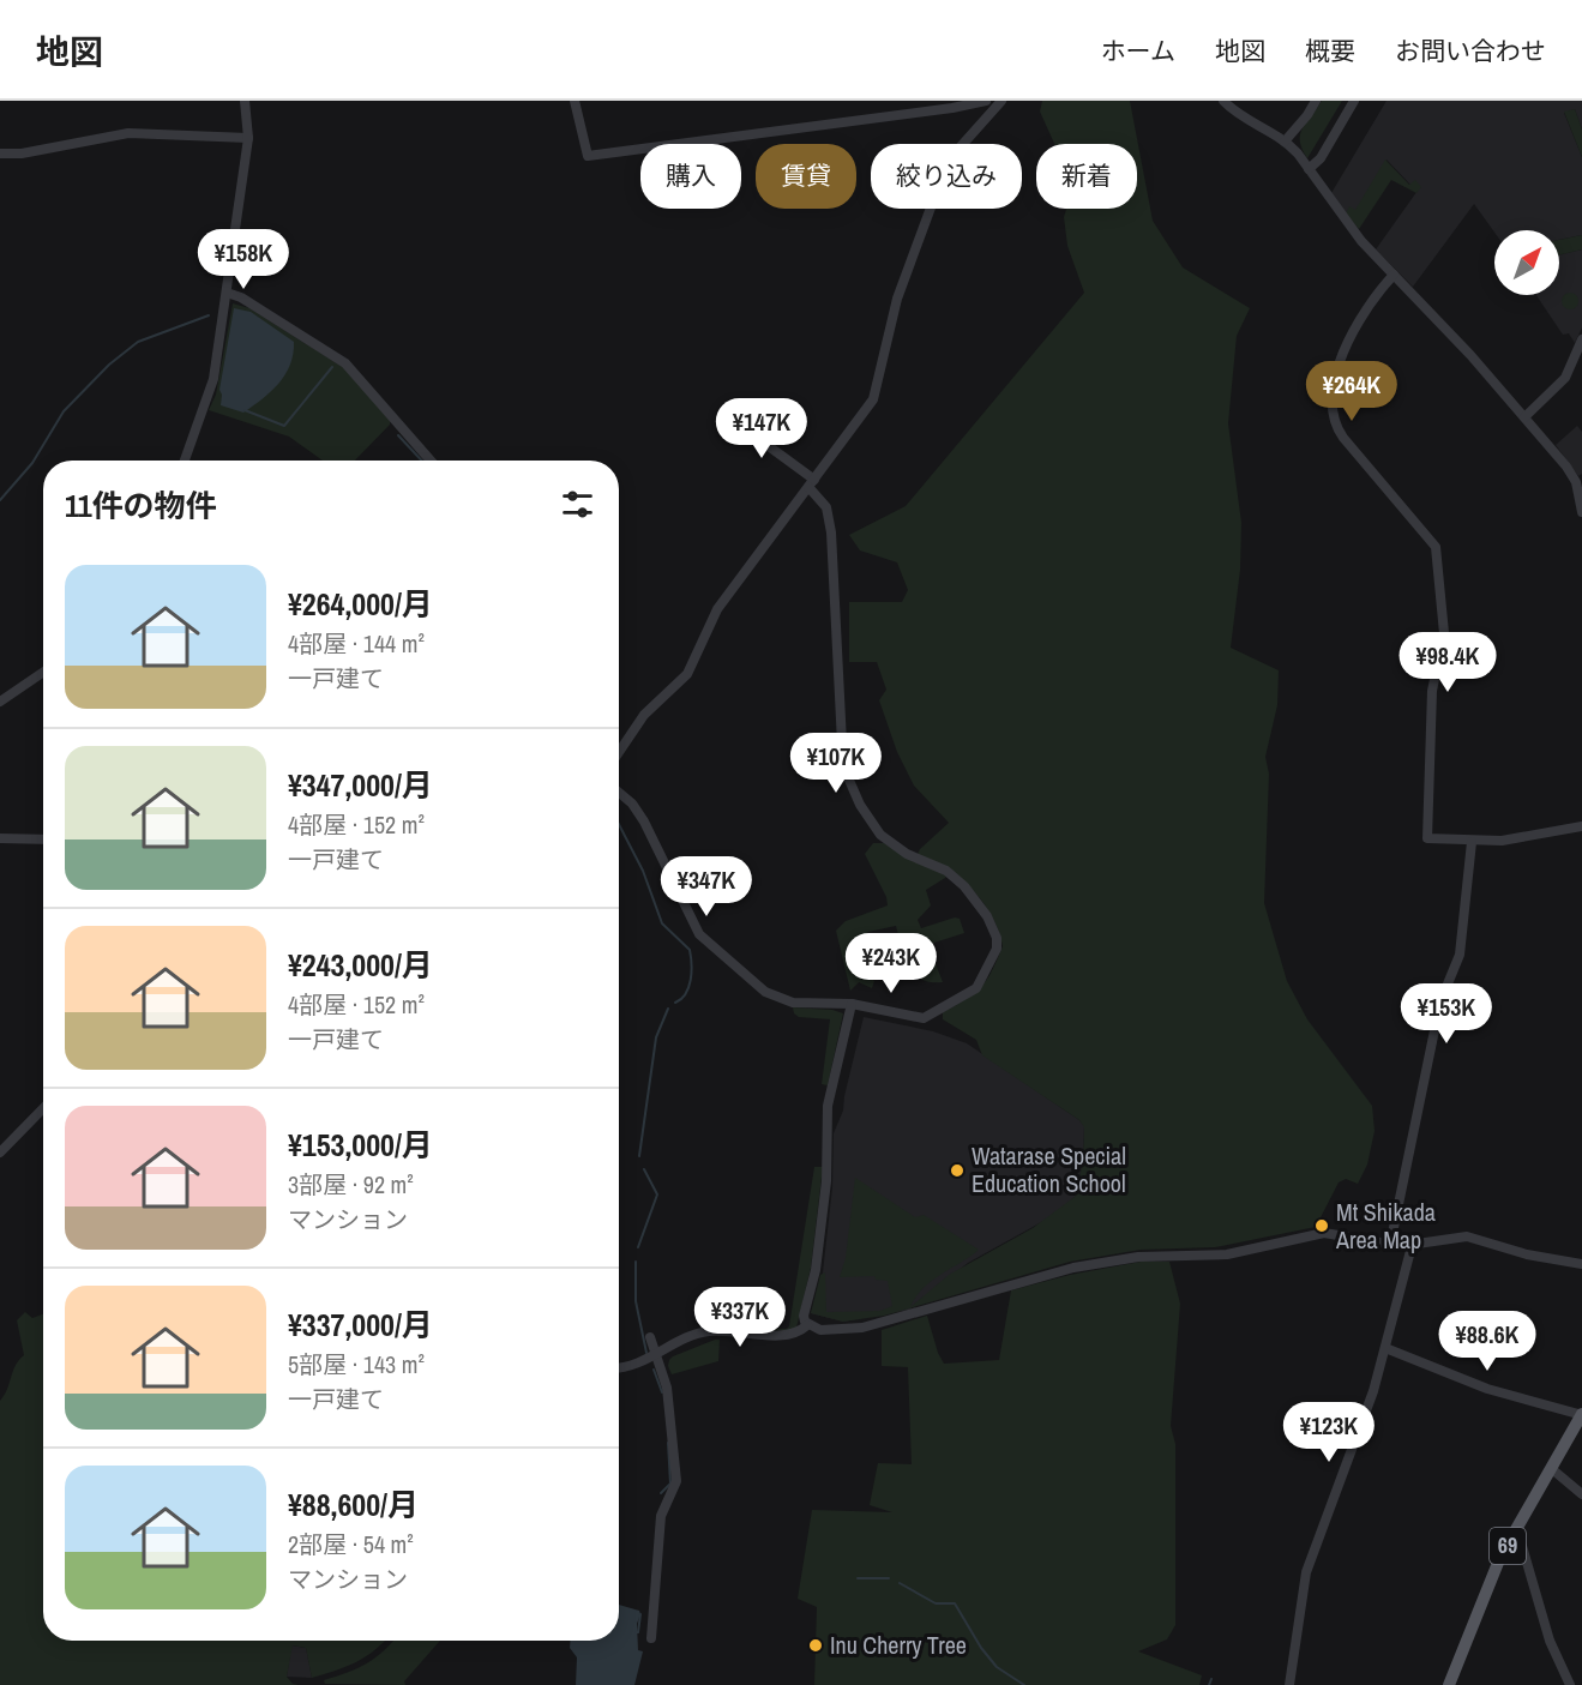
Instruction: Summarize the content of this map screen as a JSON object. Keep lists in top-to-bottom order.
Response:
{
  "streets": {
    "main road": ["69"]
  },
  "places": ["Watarase Special Education School", "Mt Shikada Area Map", "Inu Cherry Tree"],
  "north": "top right",
  "page": {
    "header": "地図",
    "nav": [
      "ホーム",
      "地図",
      "概要",
      "お問い合わせ"
    ],
    "chip": [
      "購入",
      "賃貸",
      "絞り込み",
      "新着"
    ],
    "price": [
      "¥158K",
      "¥264K",
      "¥147K",
      "¥98.4K",
      "¥107K",
      "¥347K",
      "¥243K",
      "¥153K",
      "¥337K",
      "¥88.6K",
      "¥123K"
    ],
    "heading": "11件の物件",
    "list": [
      {
        "name": "¥264,000/月",
        "note": "4部屋 · 144 m² · 一戸建て"
      },
      {
        "name": "¥347,000/月",
        "note": "4部屋 · 152 m² · 一戸建て"
      },
      {
        "name": "¥243,000/月",
        "note": "4部屋 · 152 m² · 一戸建て"
      },
      {
        "name": "¥153,000/月",
        "note": "3部屋 · 92 m² · マンション"
      },
      {
        "name": "¥337,000/月",
        "note": "5部屋 · 143 m² · 一戸建て"
      },
      {
        "name": "¥88,600/月",
        "note": "2部屋 · 54 m² · マンション"
      }
    ]
  }
}
